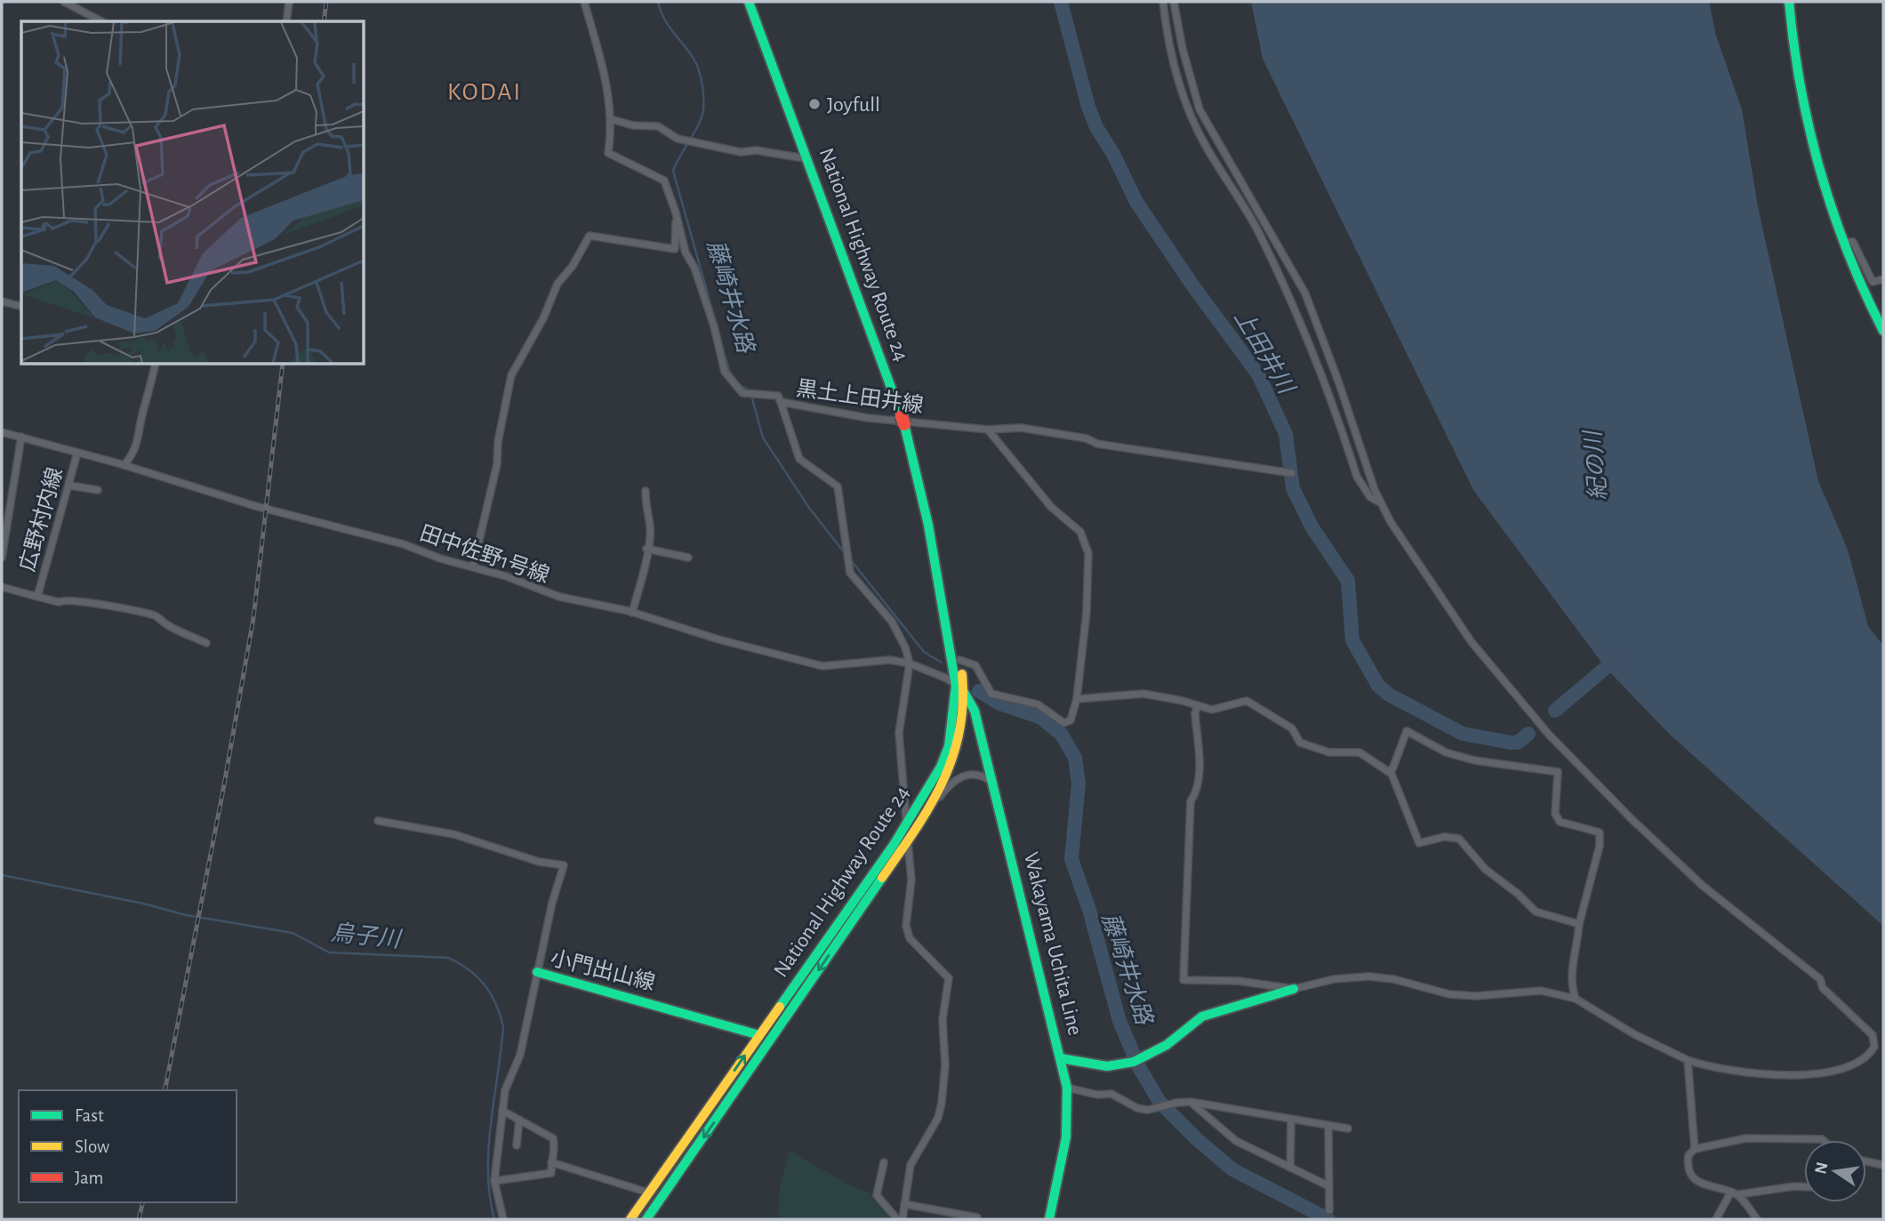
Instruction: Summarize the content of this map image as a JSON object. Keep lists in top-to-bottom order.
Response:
{
  "streets": {
    "main road": ["National Highway Route 24", "Wakayama Uchita Line", "小門出山線"],
    "street": ["黒土上田井線", "広野村内線", "田中佐野1号線"]
  },
  "crossings": [
    ["National Highway Route 24", "黒土上田井線"],
    ["National Highway Route 24", "田中佐野1号線"],
    ["National Highway Route 24", "Wakayama Uchita Line"],
    ["National Highway Route 24", "小門出山線"],
    ["黒土上田井線", "田中佐野1号線"],
    ["広野村内線", "田中佐野1号線"],
    ["田中佐野1号線", "Wakayama Uchita Line"]
  ],
  "districts": ["KODAI"],
  "water": [
    "藤崎井水路",
    "上田井川",
    "紀の川",
    "烏子川"
  ],
  "places": ["Joyfull"],
  "legend": ["Fast", "Slow", "Jam"],
  "north": "left"
}
